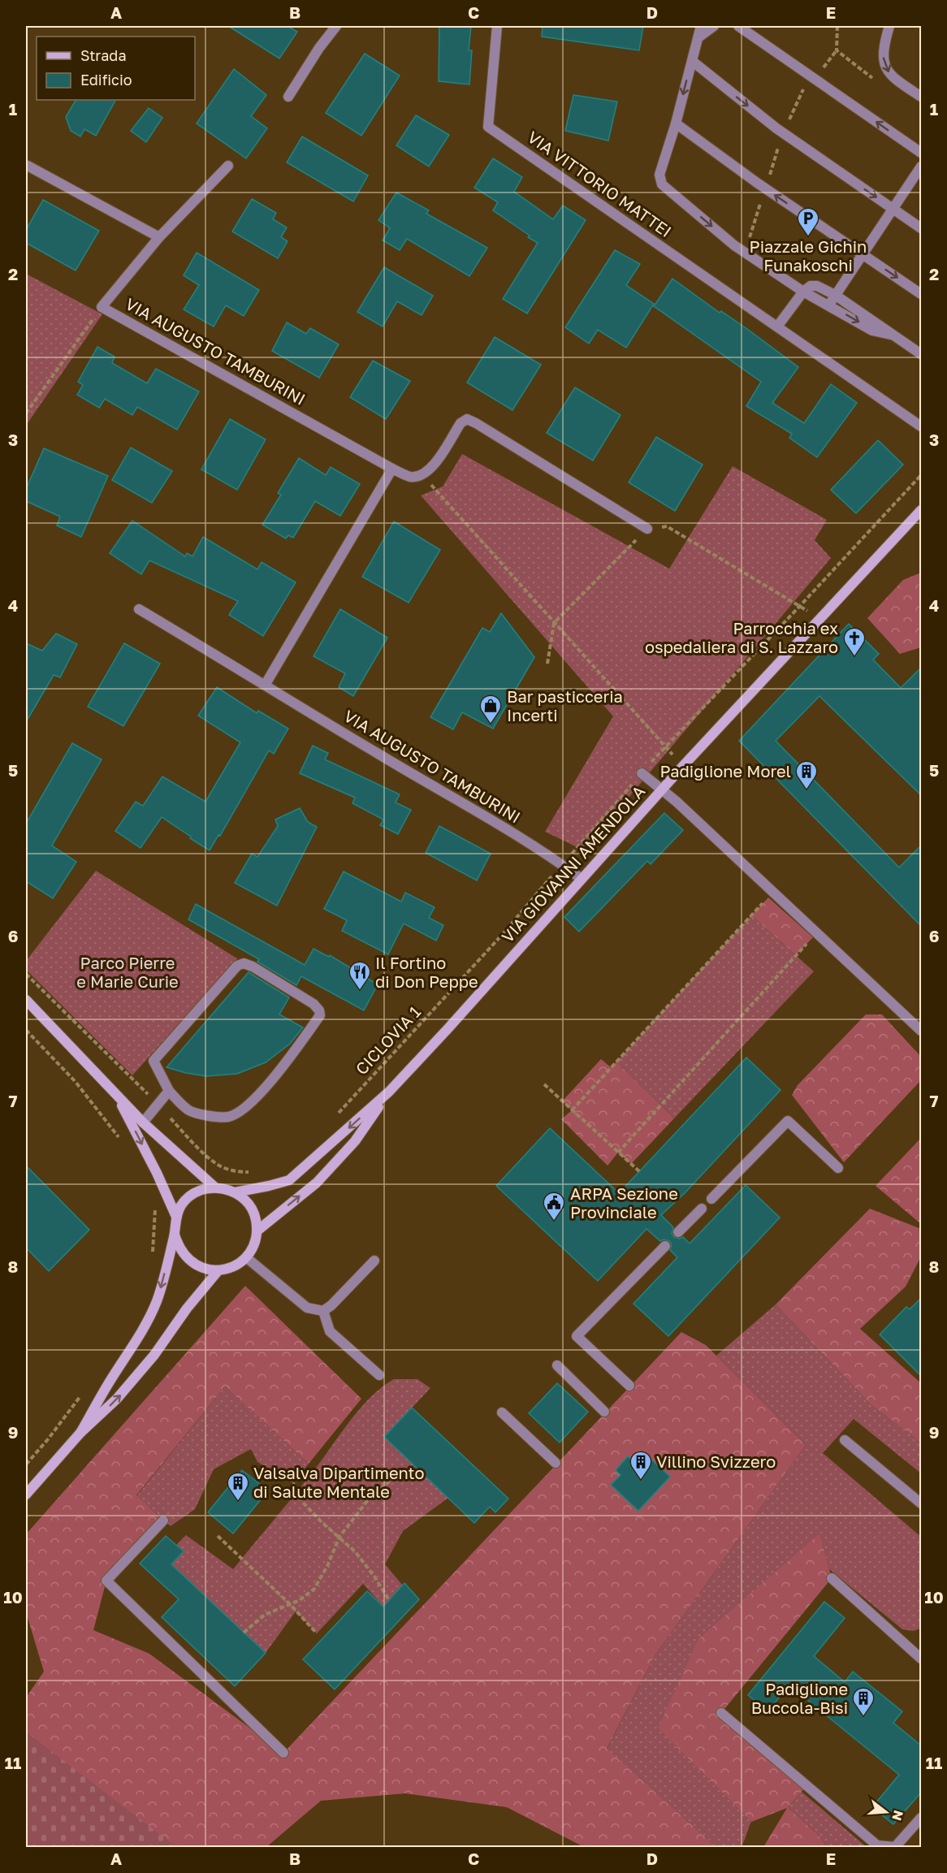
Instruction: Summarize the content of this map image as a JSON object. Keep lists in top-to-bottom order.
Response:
{
  "streets": {
    "main road": ["VIA GIOVANNI AMENDOLA"],
    "street": ["VIA VITTORIO MATTEI", "VIA AUGUSTO TAMBURINI"],
    "path": ["CICLOVIA 1"]
  },
  "crossings": [
    ["VIA AUGUSTO TAMBURINI", "VIA GIOVANNI AMENDOLA"],
    ["VIA AUGUSTO TAMBURINI", "CICLOVIA 1"]
  ],
  "parks": ["Parco Pierre e Marie Curie"],
  "places": {
    "parking": ["Piazzale Gichin Funakoschi"],
    "church": ["Parrocchia ex ospedaliera di S. Lazzaro"],
    "shop": ["Bar pasticceria Incerti"],
    "building": [
      "Padiglione Morel",
      "Villino Svizzero",
      "Valsalva Dipartimento di Salute Mentale",
      "Padiglione Buccola-Bisi"
    ],
    "restaurant": ["Il Fortino di Don Peppe"],
    "public building": ["ARPA Sezione Provinciale"]
  },
  "legend": ["Strada", "Edificio"],
  "north": "right",
  "grid": {
    "columns": [
      "A",
      "B",
      "C",
      "D",
      "E"
    ],
    "rows": [
      "1",
      "2",
      "3",
      "4",
      "5",
      "6",
      "7",
      "8",
      "9",
      "10",
      "11"
    ]
  }
}
